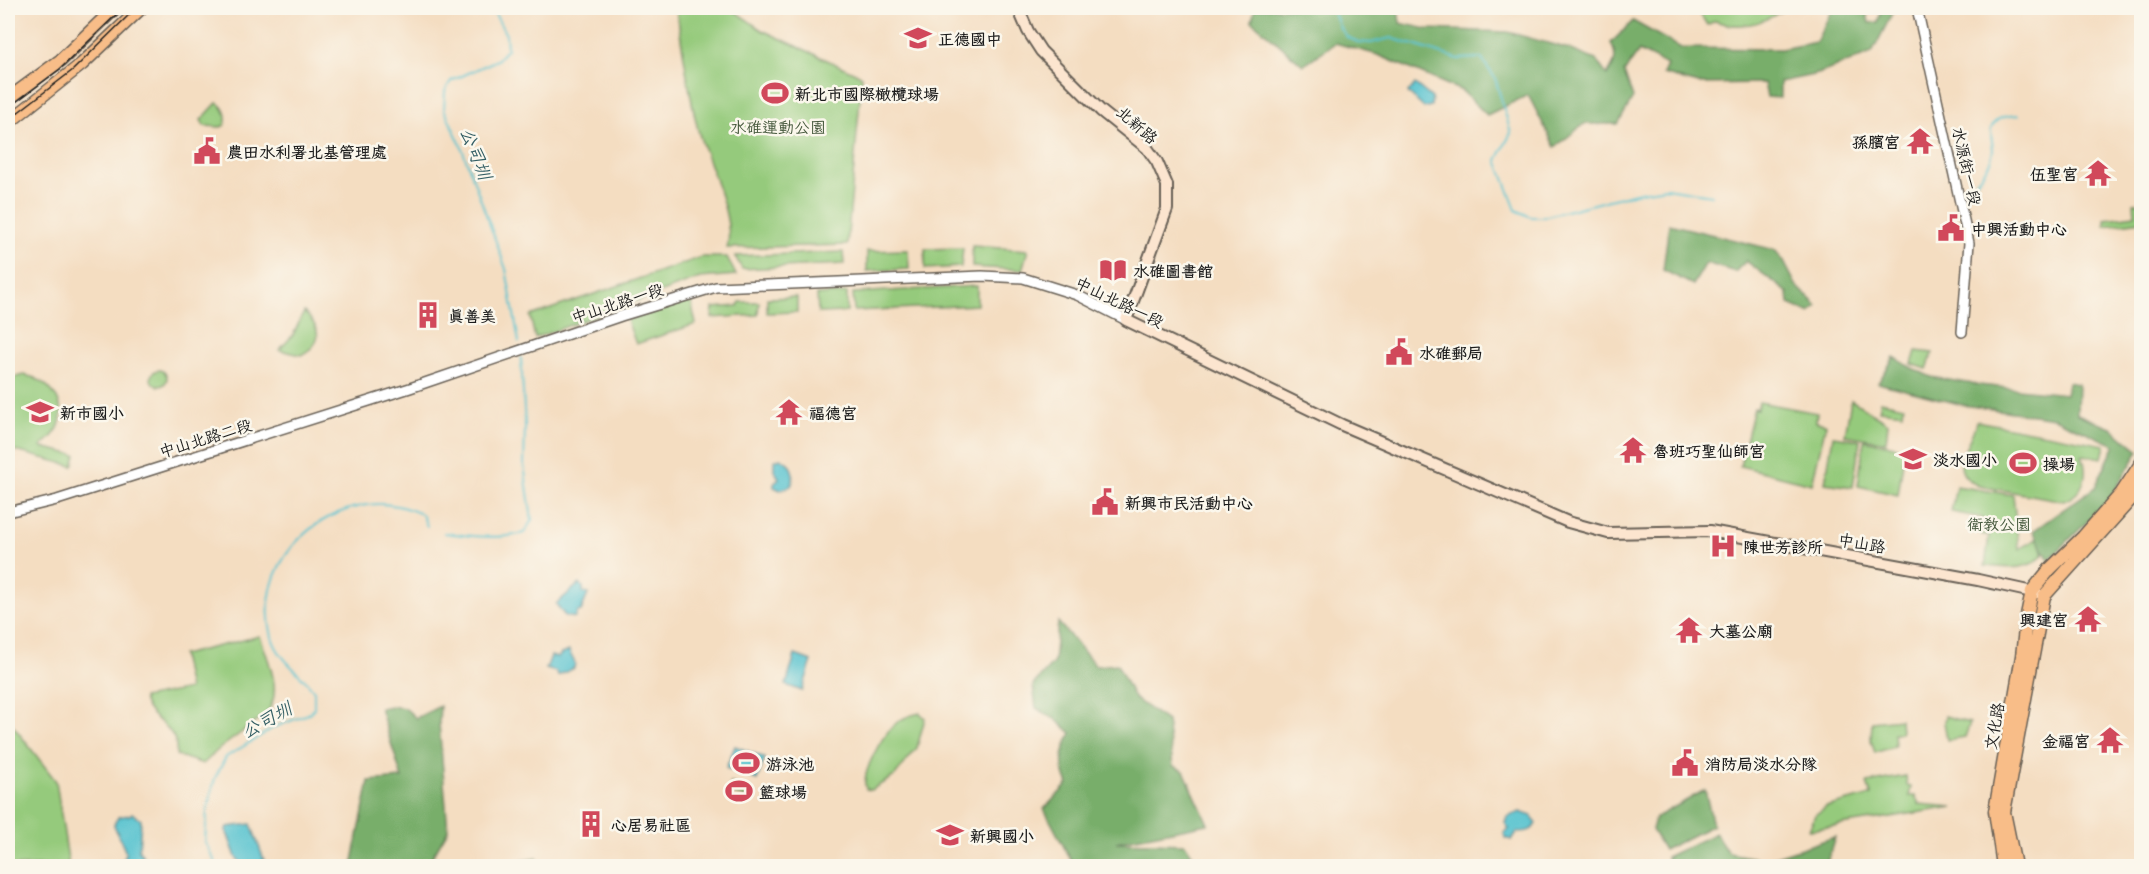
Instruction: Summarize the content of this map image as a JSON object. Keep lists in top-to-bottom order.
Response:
{
  "streets": {
    "main road": [
      "北新路",
      "中山北路一段",
      "中山路",
      "文化路"
    ],
    "street": ["水源街一段", "中山北路二段"]
  },
  "crossings": [
    ["北新路", "中山北路一段"],
    ["中山北路一段", "中山北路二段"],
    ["中山北路一段", "中山路"],
    ["中山路", "文化路"]
  ],
  "water": ["公司圳"],
  "parks": ["水碓運動公園", "衛教公園"],
  "places": {
    "school or university": [
      "正德國中",
      "新市國小",
      "淡水國小",
      "新興國小"
    ],
    "sports": [
      "新北市國際橄欖球場",
      "操場",
      "游泳池",
      "籃球場"
    ],
    "temple": [
      "孫臏宮",
      "伍聖宮",
      "福德宮",
      "魯班巧聖仙師宮",
      "興建宮",
      "大墓公廟",
      "金福宮"
    ],
    "public building": [
      "農田水利署北基管理處",
      "中興活動中心",
      "水碓郵局",
      "新興市民活動中心",
      "消防局淡水分隊"
    ],
    "library": ["水碓圖書館"],
    "building": ["真善美", "心居易社區"],
    "hospital": ["陳世芳診所"]
  }
}
